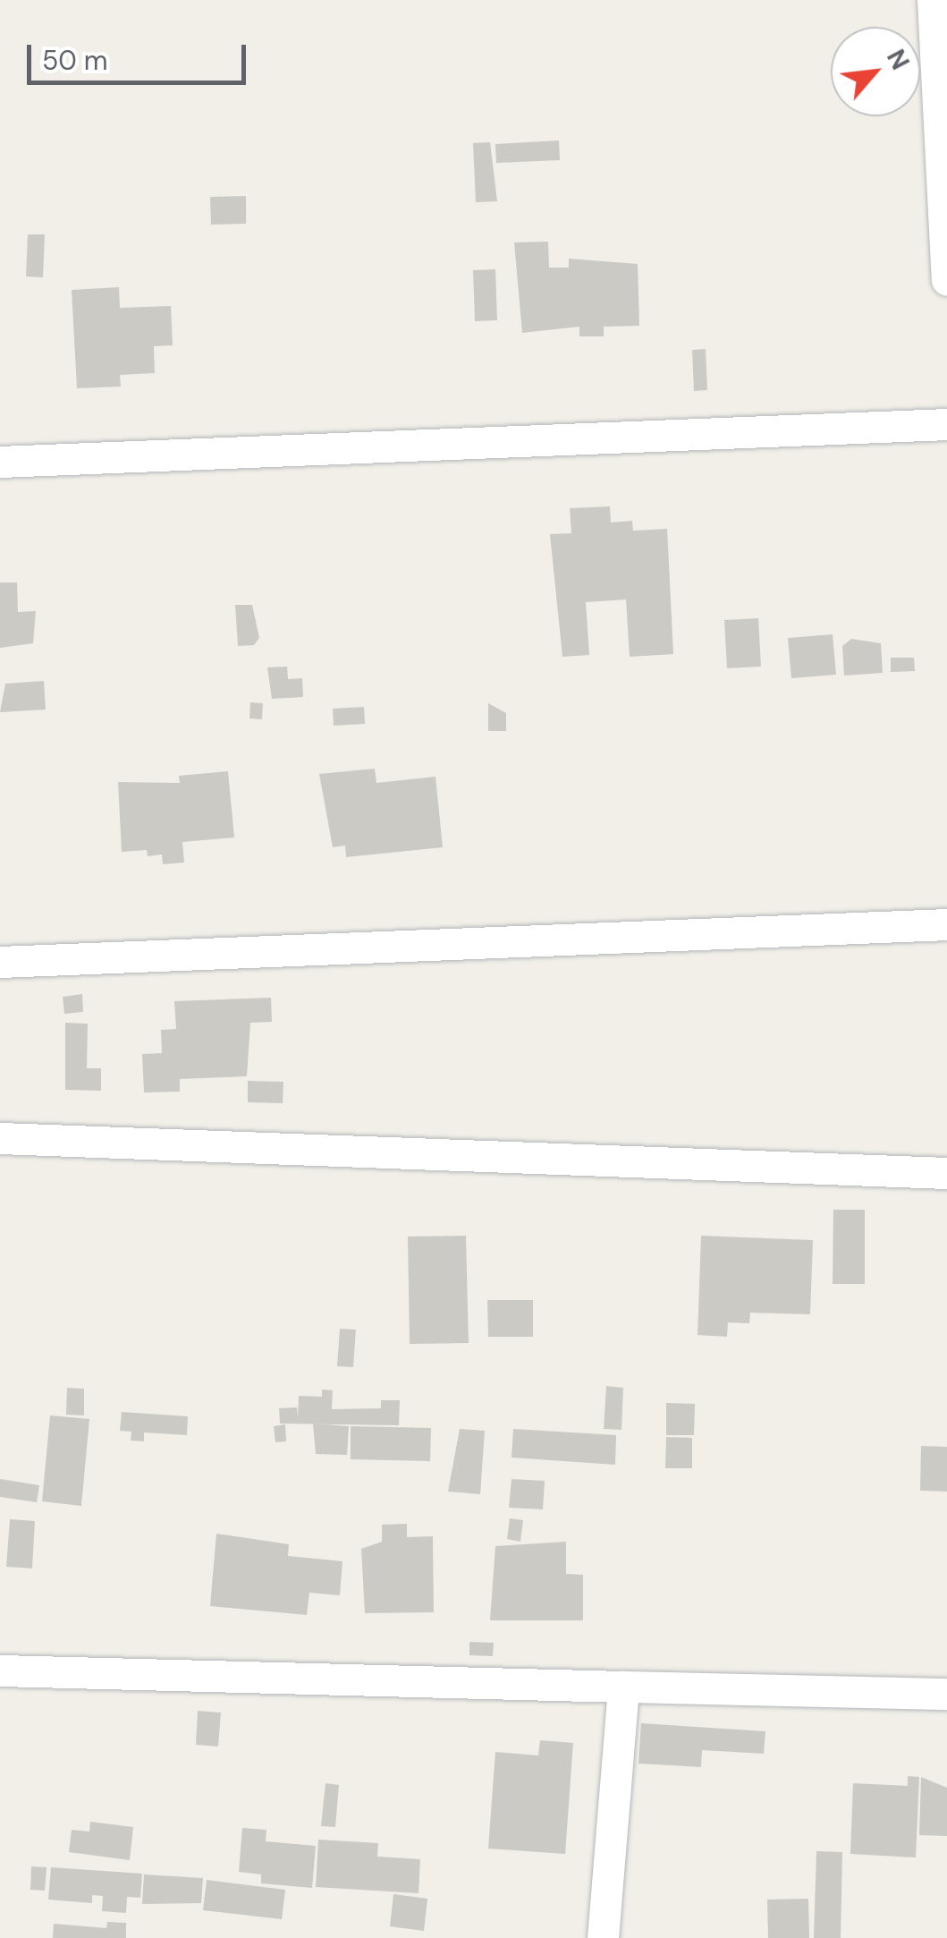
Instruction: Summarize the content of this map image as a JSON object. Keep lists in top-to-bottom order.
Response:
{
  "scale_bar": "50 m",
  "north": "top right"
}
